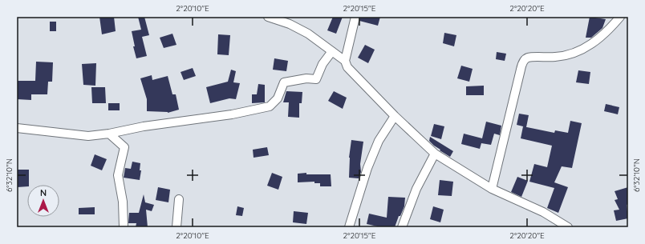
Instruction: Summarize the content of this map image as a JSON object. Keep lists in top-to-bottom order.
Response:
{
  "north": "top",
  "coordinates": [
    "2°20'10\"E",
    "2°20'15\"E",
    "2°20'20\"E",
    "6°32'10\"N"
  ]
}
